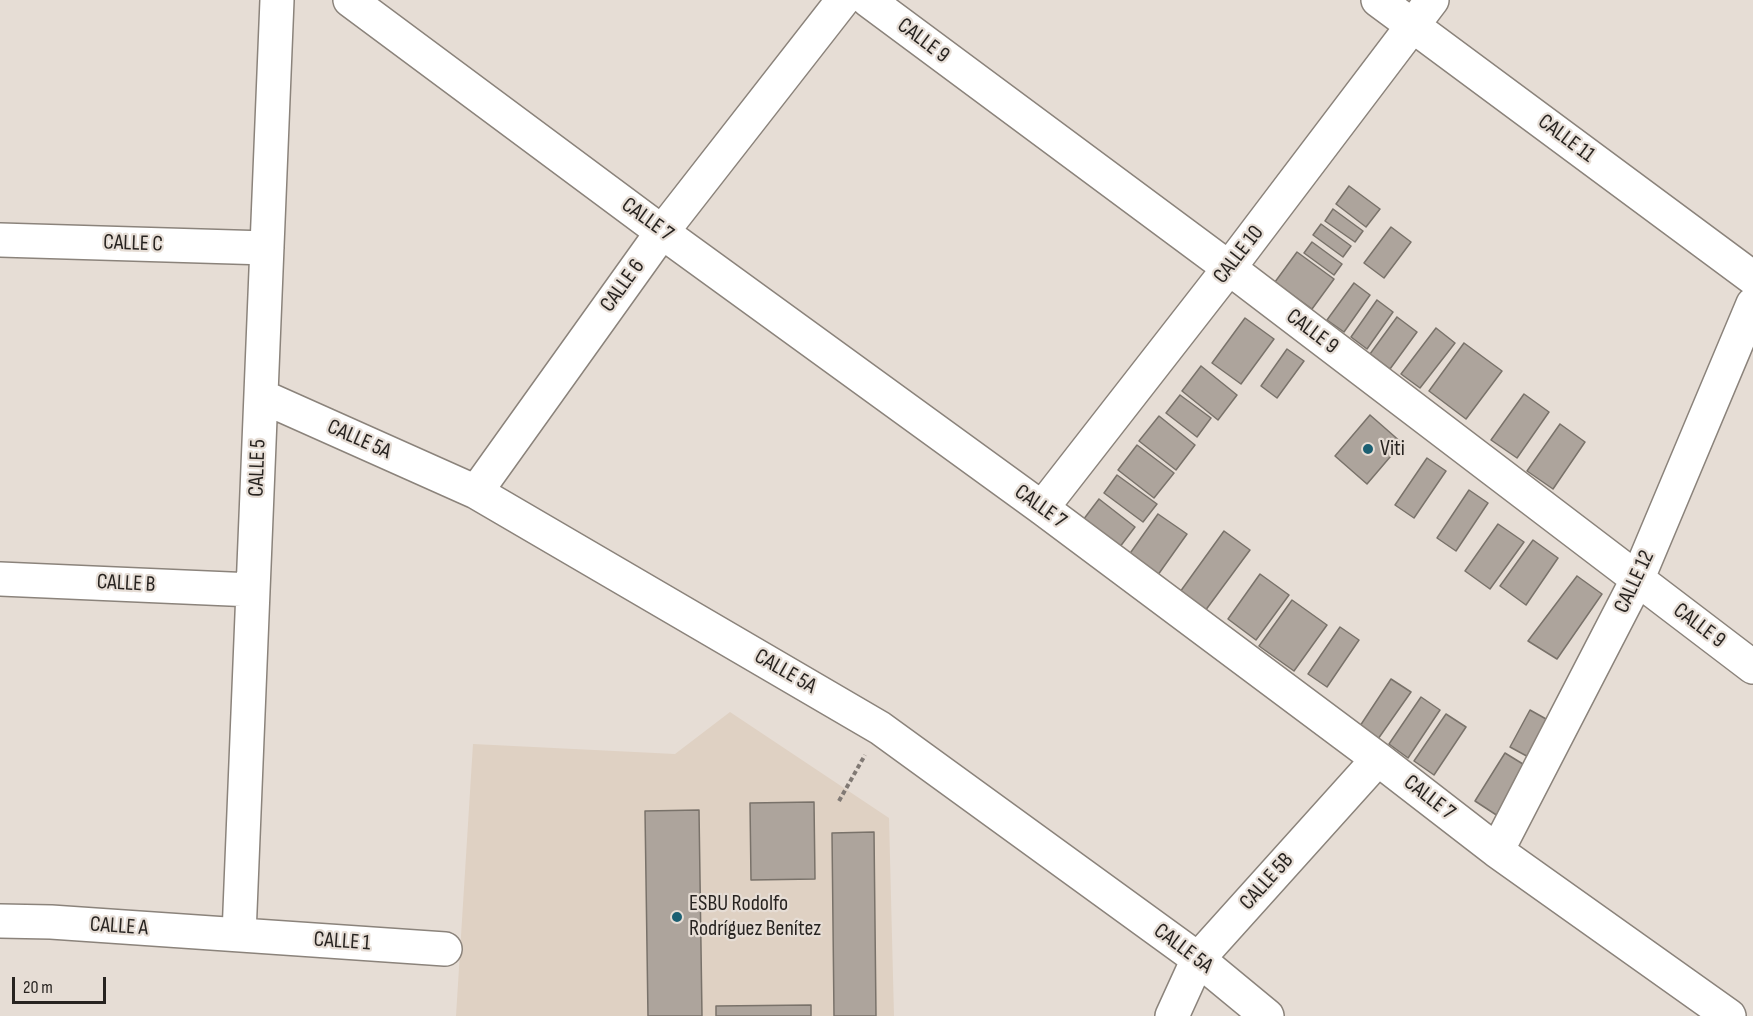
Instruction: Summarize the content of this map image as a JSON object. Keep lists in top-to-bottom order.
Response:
{
  "streets": {
    "street": [
      "CALLE 9",
      "CALLE 11",
      "CALLE 7",
      "CALLE C",
      "CALLE 10",
      "CALLE 6",
      "CALLE 5A",
      "CALLE 5",
      "CALLE 12",
      "CALLE B",
      "CALLE 5B",
      "CALLE A",
      "CALLE 1"
    ]
  },
  "crossings": [
    ["CALLE 9", "CALLE 10"],
    ["CALLE 9", "CALLE 12"],
    ["CALLE 11", "CALLE 10"],
    ["CALLE 7", "CALLE 10"],
    ["CALLE 7", "CALLE 6"],
    ["CALLE 7", "CALLE 12"],
    ["CALLE 7", "CALLE 5B"],
    ["CALLE C", "CALLE 5"],
    ["CALLE 6", "CALLE 5A"],
    ["CALLE 5A", "CALLE 5"],
    ["CALLE 5A", "CALLE 5B"],
    ["CALLE 5", "CALLE B"],
    ["CALLE 5", "CALLE A"],
    ["CALLE 5", "CALLE 1"],
    ["CALLE A", "CALLE 1"]
  ],
  "places": ["Viti", "ESBU Rodolfo Rodríguez Benítez"],
  "scale_bar": "20 m"
}
